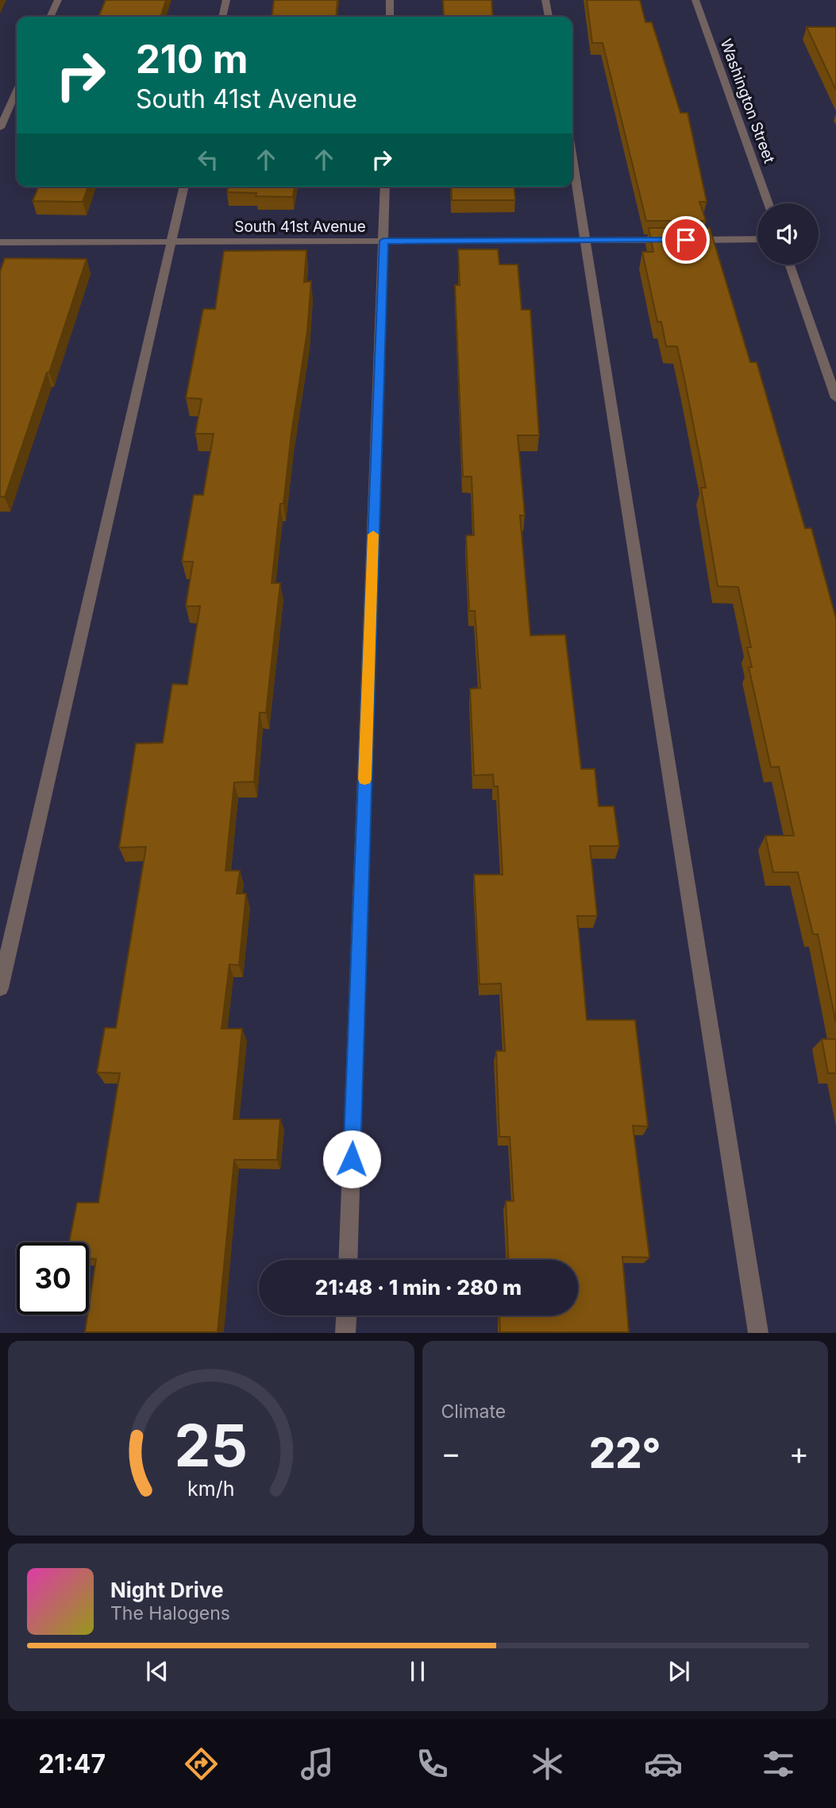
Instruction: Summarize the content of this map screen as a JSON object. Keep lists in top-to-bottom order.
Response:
{
  "streets": {
    "street": ["Washington Street", "South 41st Avenue"]
  },
  "page": {
    "turn": ["210 m", "South 41st Avenue"],
    "limit": "30",
    "trip": "21:48 · 1 min · 280 m",
    "tile": "Climate",
    "heat": ["−", "22°", "+"],
    "song": ["Night Drive", "The Halogens"],
    "tabs": "21:47",
    "gauge": ["25", "km/h"]
  }
}
